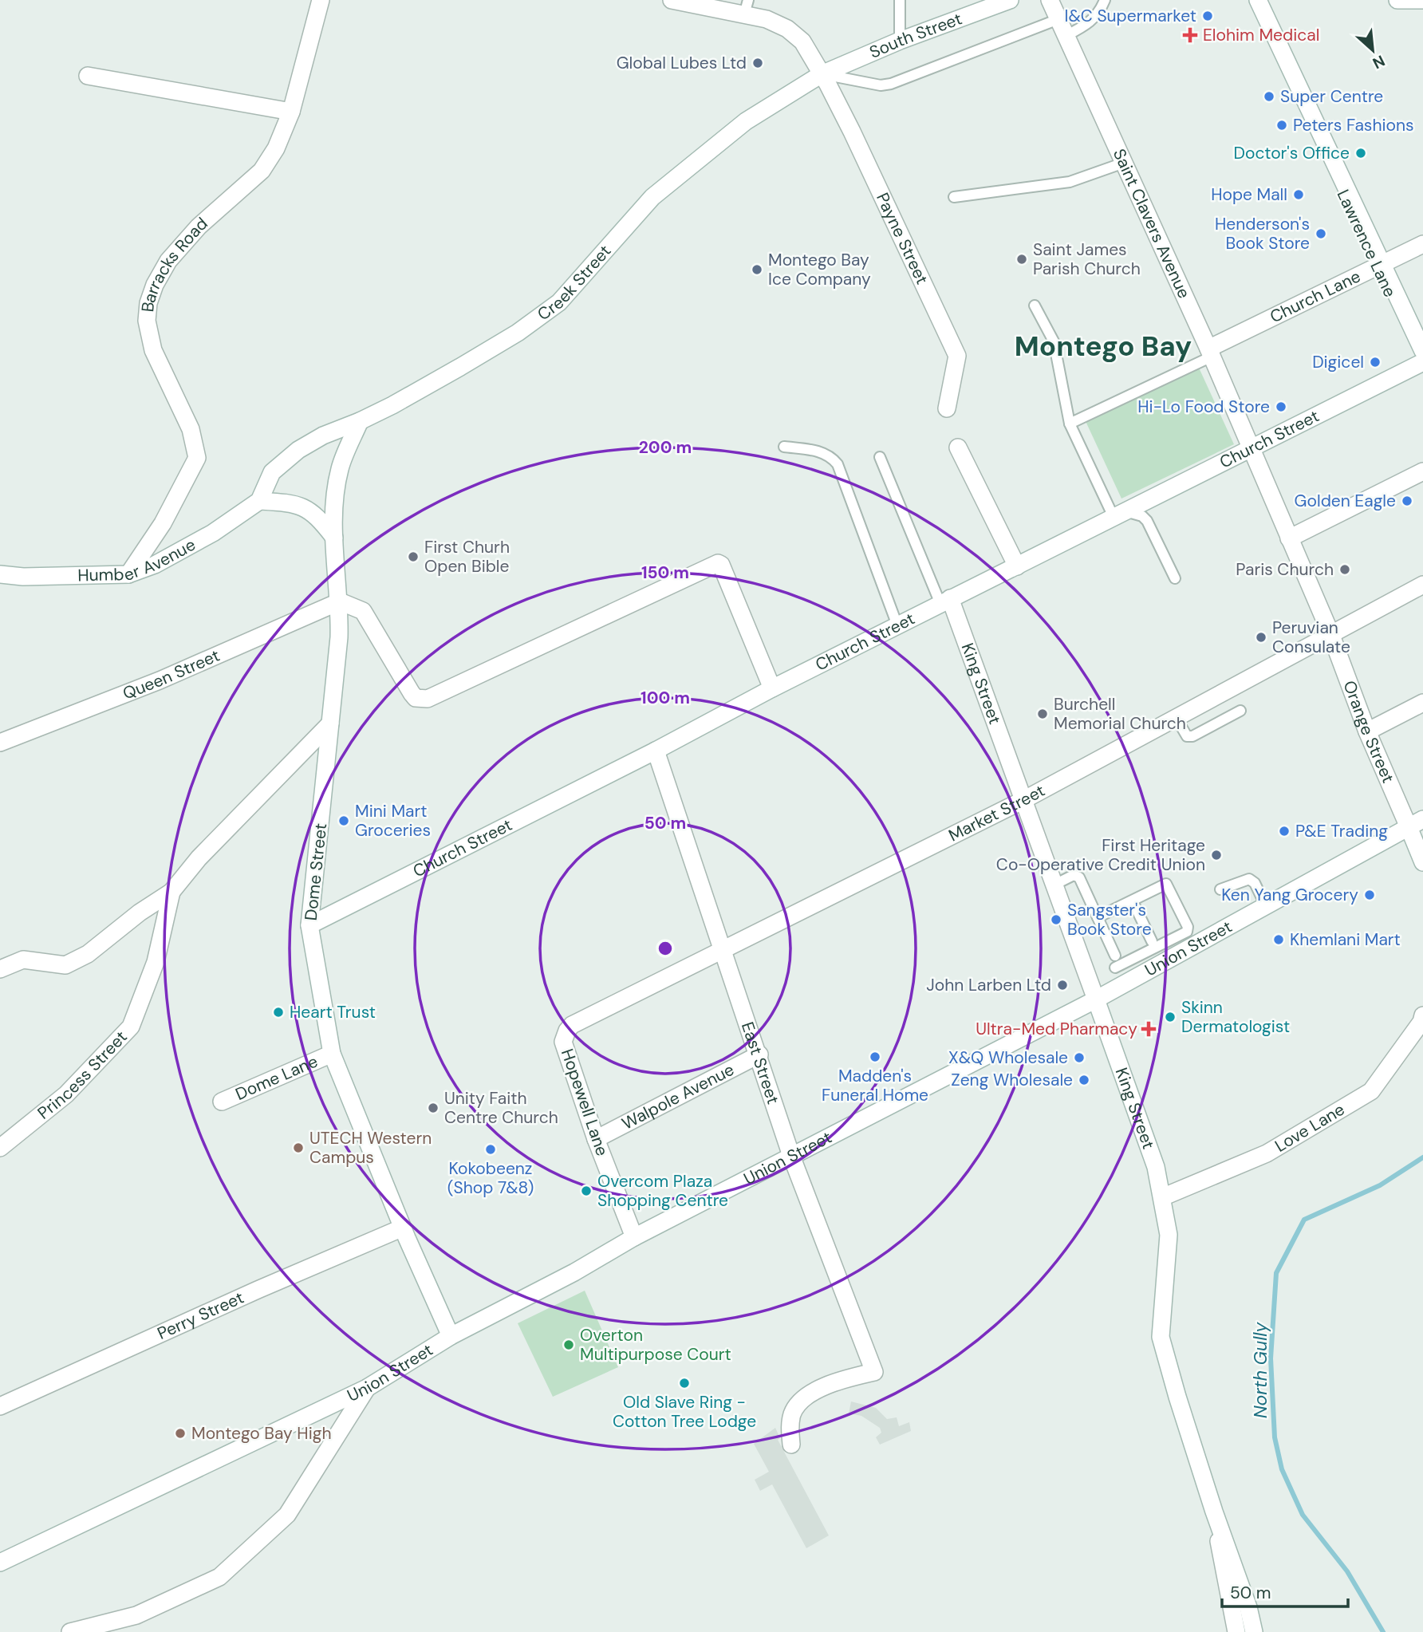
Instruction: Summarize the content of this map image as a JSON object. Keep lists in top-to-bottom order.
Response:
{
  "streets": {
    "street": [
      "South Street",
      "Saint Clavers Avenue",
      "Payne Street",
      "Lawrence Lane",
      "Barracks Road",
      "Creek Street",
      "Church Lane",
      "Church Street",
      "Humber Avenue",
      "Queen Street",
      "King Street",
      "Orange Street",
      "Market Street",
      "Dome Street",
      "Union Street",
      "East Street",
      "Princess Street",
      "Dome Lane",
      "Walpole Avenue",
      "Hopewell Lane",
      "Love Lane",
      "Perry Street"
    ]
  },
  "crossings": [
    ["South Street", "Payne Street"],
    ["South Street", "Creek Street"],
    ["Saint Clavers Avenue", "Church Lane"],
    ["Saint Clavers Avenue", "Church Street"],
    ["Saint Clavers Avenue", "Orange Street"],
    ["Payne Street", "Creek Street"],
    ["Lawrence Lane", "Church Lane"],
    ["Lawrence Lane", "Church Street"],
    ["Barracks Road", "Humber Avenue"],
    ["Creek Street", "Humber Avenue"],
    ["Creek Street", "Dome Street"],
    ["Church Street", "King Street"],
    ["Church Street", "Orange Street"],
    ["Church Street", "Dome Street"],
    ["Church Street", "East Street"],
    ["Queen Street", "Dome Street"],
    ["King Street", "Market Street"],
    ["King Street", "Union Street"],
    ["King Street", "Love Lane"],
    ["Orange Street", "Market Street"],
    ["Orange Street", "Union Street"],
    ["Market Street", "East Street"],
    ["Market Street", "Hopewell Lane"],
    ["Dome Street", "Union Street"],
    ["Dome Street", "Princess Street"],
    ["Dome Street", "Dome Lane"],
    ["Dome Street", "Perry Street"],
    ["Union Street", "East Street"],
    ["Union Street", "Hopewell Lane"],
    ["East Street", "Walpole Avenue"],
    ["Walpole Avenue", "Hopewell Lane"]
  ],
  "districts": ["Montego Bay"],
  "water": ["North Gully"],
  "places": {
    "other": [
      "I&C Supermarket",
      "Global Lubes Ltd",
      "Super Centre",
      "Peters Fashions",
      "Doctor's Office",
      "Hope Mall",
      "Henderson's Book Store",
      "Saint James Parish Church",
      "Montego Bay Ice Company",
      "Digicel",
      "Hi-Lo Food Store",
      "Golden Eagle",
      "First Churh Open Bible",
      "Paris Church",
      "Peruvian Consulate",
      "Burchell Memorial Church",
      "Mini Mart Groceries",
      "P&E Trading",
      "First Heritage Co-Operative Credit Union",
      "Ken Yang Grocery",
      "Sangster's Book Store",
      "Khemlani Mart",
      "John Larben Ltd",
      "Heart Trust",
      "Skinn Dermatologist",
      "Madden's Funeral Home",
      "X&Q Wholesale",
      "Zeng Wholesale",
      "Unity Faith Centre Church",
      "UTECH Western Campus",
      "Kokobeenz (Shop 7&8)",
      "Overcom Plaza Shopping Centre",
      "Overton Multipurpose Court",
      "Old Slave Ring - Cotton Tree Lodge",
      "Montego Bay High"
    ],
    "health": ["Elohim Medical", "Ultra-Med Pharmacy"]
  },
  "scale_bar": "50 m",
  "north": "bottom right",
  "rings": [
    "200 m",
    "150 m",
    "100 m",
    "50 m"
  ]
}
